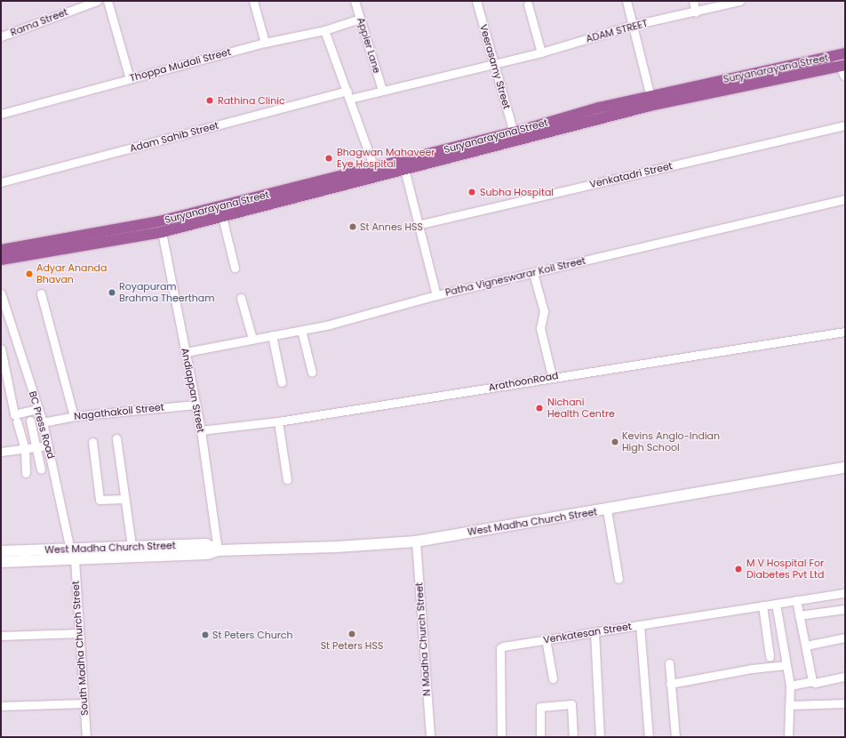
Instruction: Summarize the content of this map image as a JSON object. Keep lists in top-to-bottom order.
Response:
{
  "streets": {
    "main road": ["Suryanarayana Street", "West Madha Church Street"],
    "street": [
      "Rama Street",
      "ADAM STREET",
      "Appier Lane",
      "Thoppa Mudali Street",
      "Veerasamy Street",
      "Adam Sahib Street",
      "Venkatadri Street",
      "Patha Vigneswarar Koil Street",
      "ArathoonRoad",
      "Andiappan Street",
      "Nagathakoil Street",
      "BC Press Road",
      "Venkatesan Street",
      "N Madha Church Street",
      "South Madha Church Street"
    ]
  },
  "crossings": [
    ["ADAM STREET", "Appier Lane"],
    ["ADAM STREET", "Veerasamy Street"],
    ["ADAM STREET", "Adam Sahib Street"],
    ["Appier Lane", "Thoppa Mudali Street"],
    ["Appier Lane", "Adam Sahib Street"],
    ["Veerasamy Street", "Suryanarayana Street"],
    ["Suryanarayana Street", "Andiappan Street"],
    ["Patha Vigneswarar Koil Street", "Andiappan Street"],
    ["ArathoonRoad", "Andiappan Street"],
    ["Andiappan Street", "Nagathakoil Street"],
    ["Andiappan Street", "West Madha Church Street"],
    ["Nagathakoil Street", "BC Press Road"],
    ["BC Press Road", "West Madha Church Street"],
    ["BC Press Road", "South Madha Church Street"],
    ["West Madha Church Street", "N Madha Church Street"],
    ["West Madha Church Street", "South Madha Church Street"]
  ],
  "places": [
    "Rathina Clinic",
    "Bhagwan Mahaveer Eye Hospital",
    "Subha Hospital",
    "St Annes HSS",
    "Adyar Ananda Bhavan",
    "Royapuram Brahma Theertham",
    "Nichani Health Centre",
    "Kevins Anglo-Indian High School",
    "M V Hospital For Diabetes Pvt Ltd",
    "St Peters HSS",
    "St Peters Church"
  ]
}
